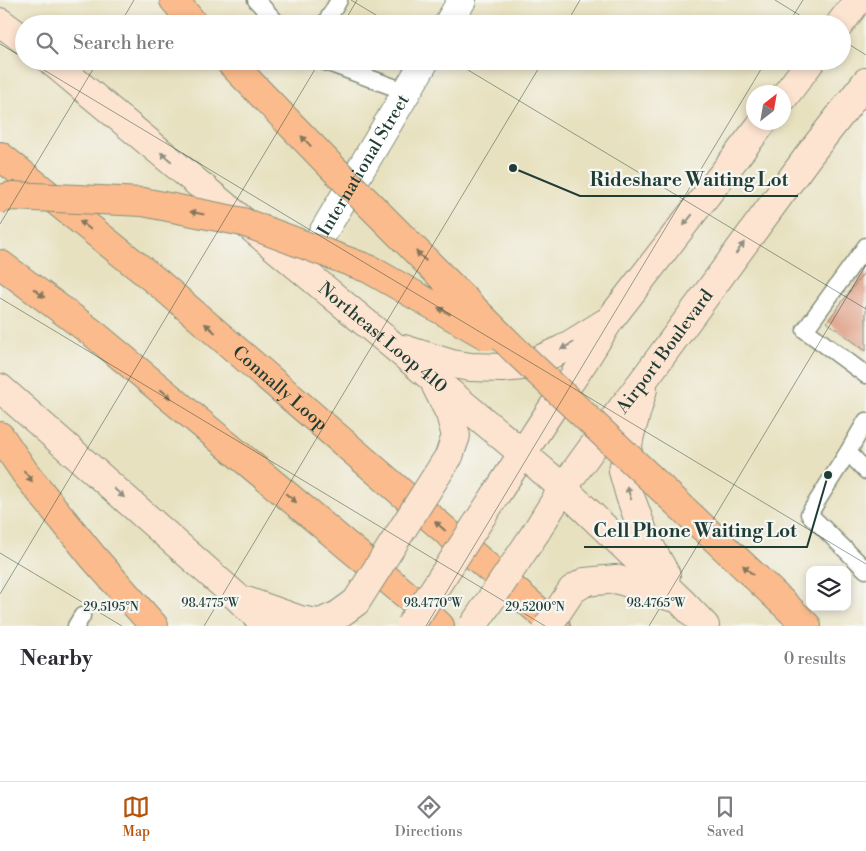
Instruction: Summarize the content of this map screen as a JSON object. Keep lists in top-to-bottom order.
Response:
{
  "streets": {
    "highway": ["Connally Loop"],
    "main road": ["Northeast Loop 410", "Airport Boulevard"],
    "street": ["International Street"]
  },
  "crossings": [
    ["International Street", "Northeast Loop 410"],
    ["Northeast Loop 410", "Airport Boulevard"]
  ],
  "one_way": ["Northeast Loop 410"],
  "places": ["Rideshare Waiting Lot", "Cell Phone Waiting Lot"],
  "north": "top right",
  "page": {
    "search": "Search here",
    "heading": ["Nearby", "0 results"],
    "nav": ["Map", "Directions", "Saved"]
  },
  "coordinates": [
    "98.4775°W",
    "98.4770°W",
    "98.4765°W",
    "29.5195°N",
    "29.5200°N"
  ]
}
